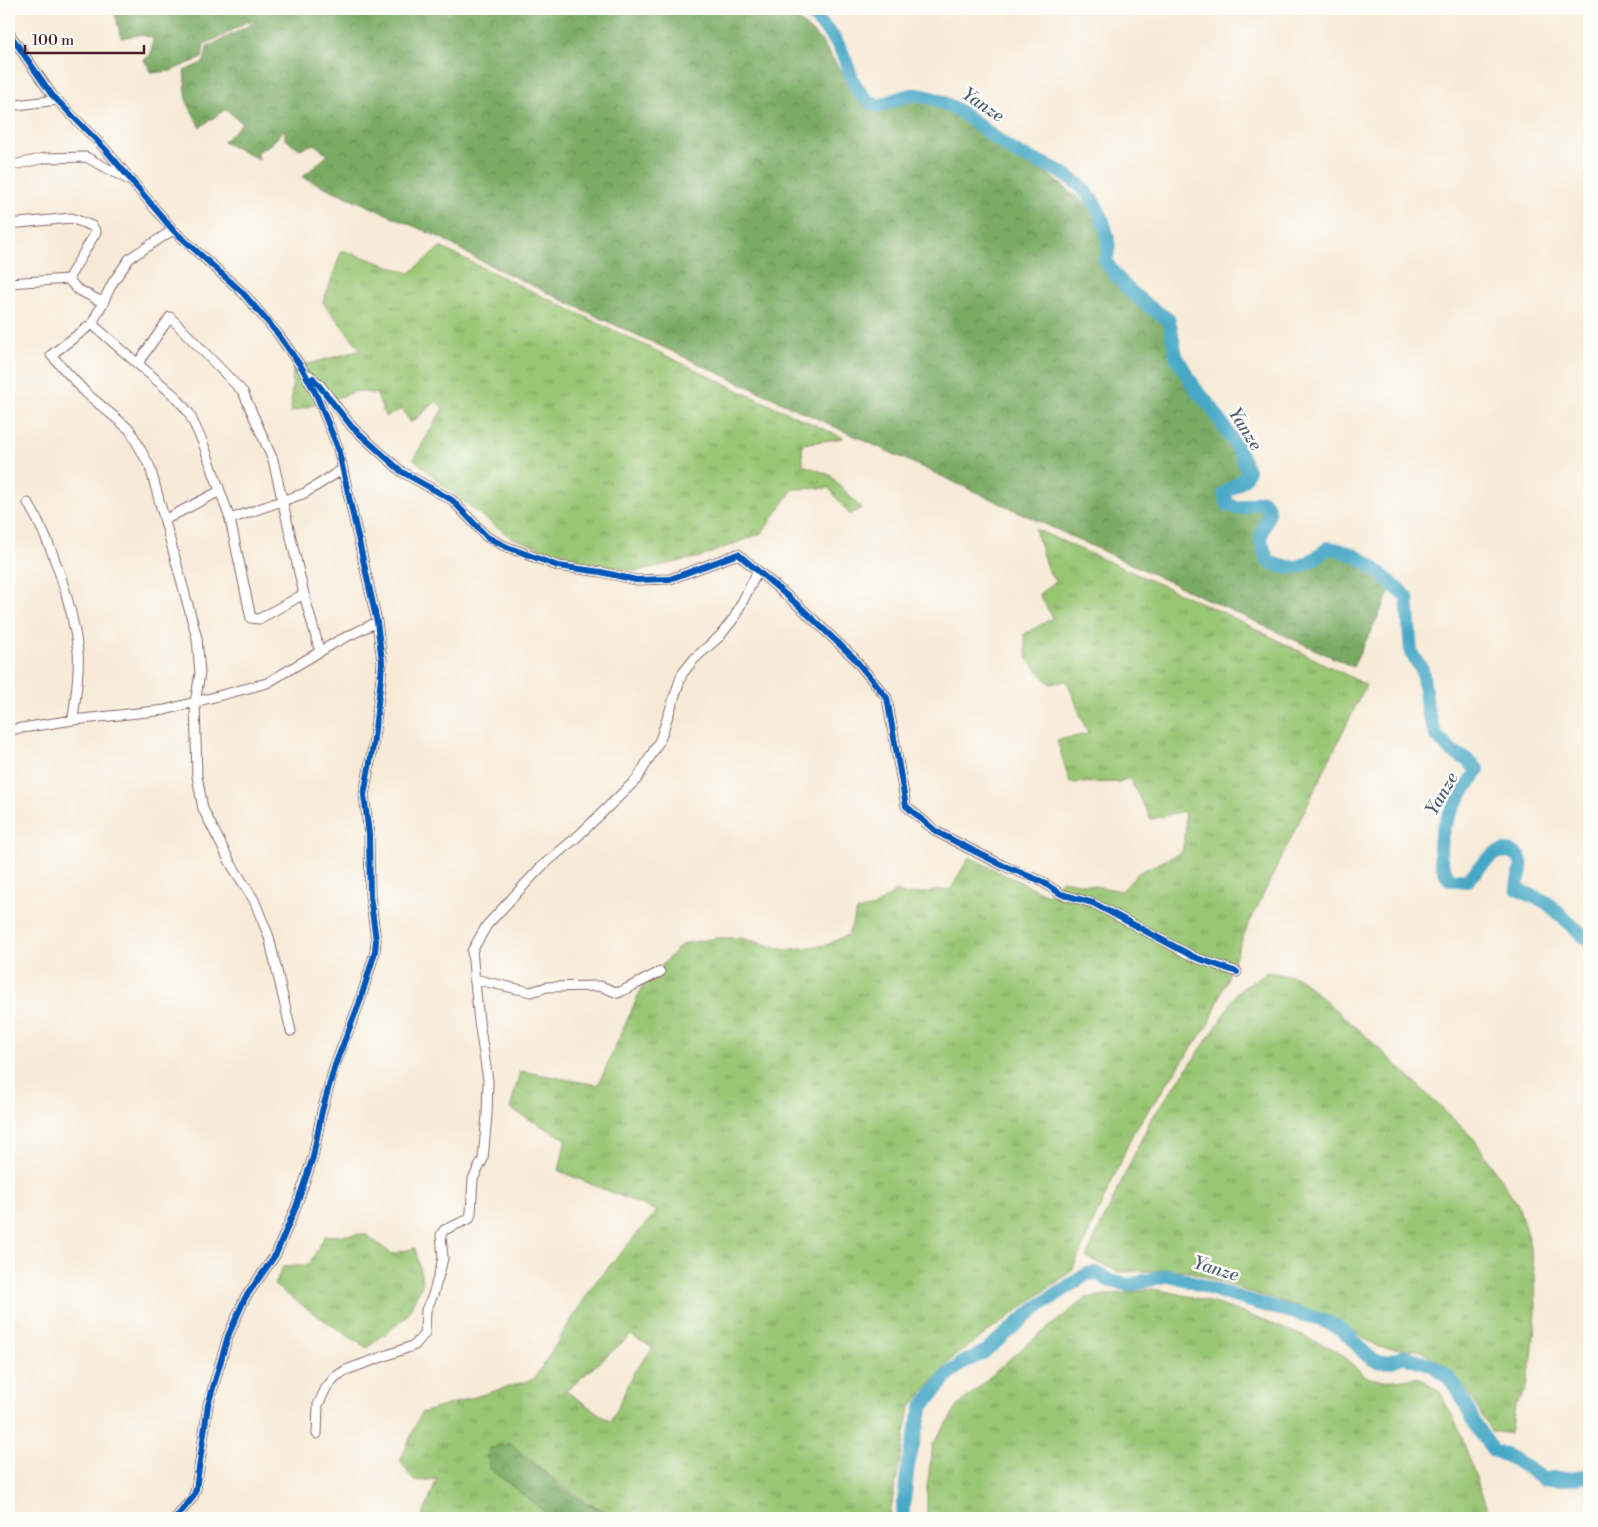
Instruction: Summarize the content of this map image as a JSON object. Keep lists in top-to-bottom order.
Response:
{
  "water": ["Yanze"],
  "scale_bar": "100 m"
}
